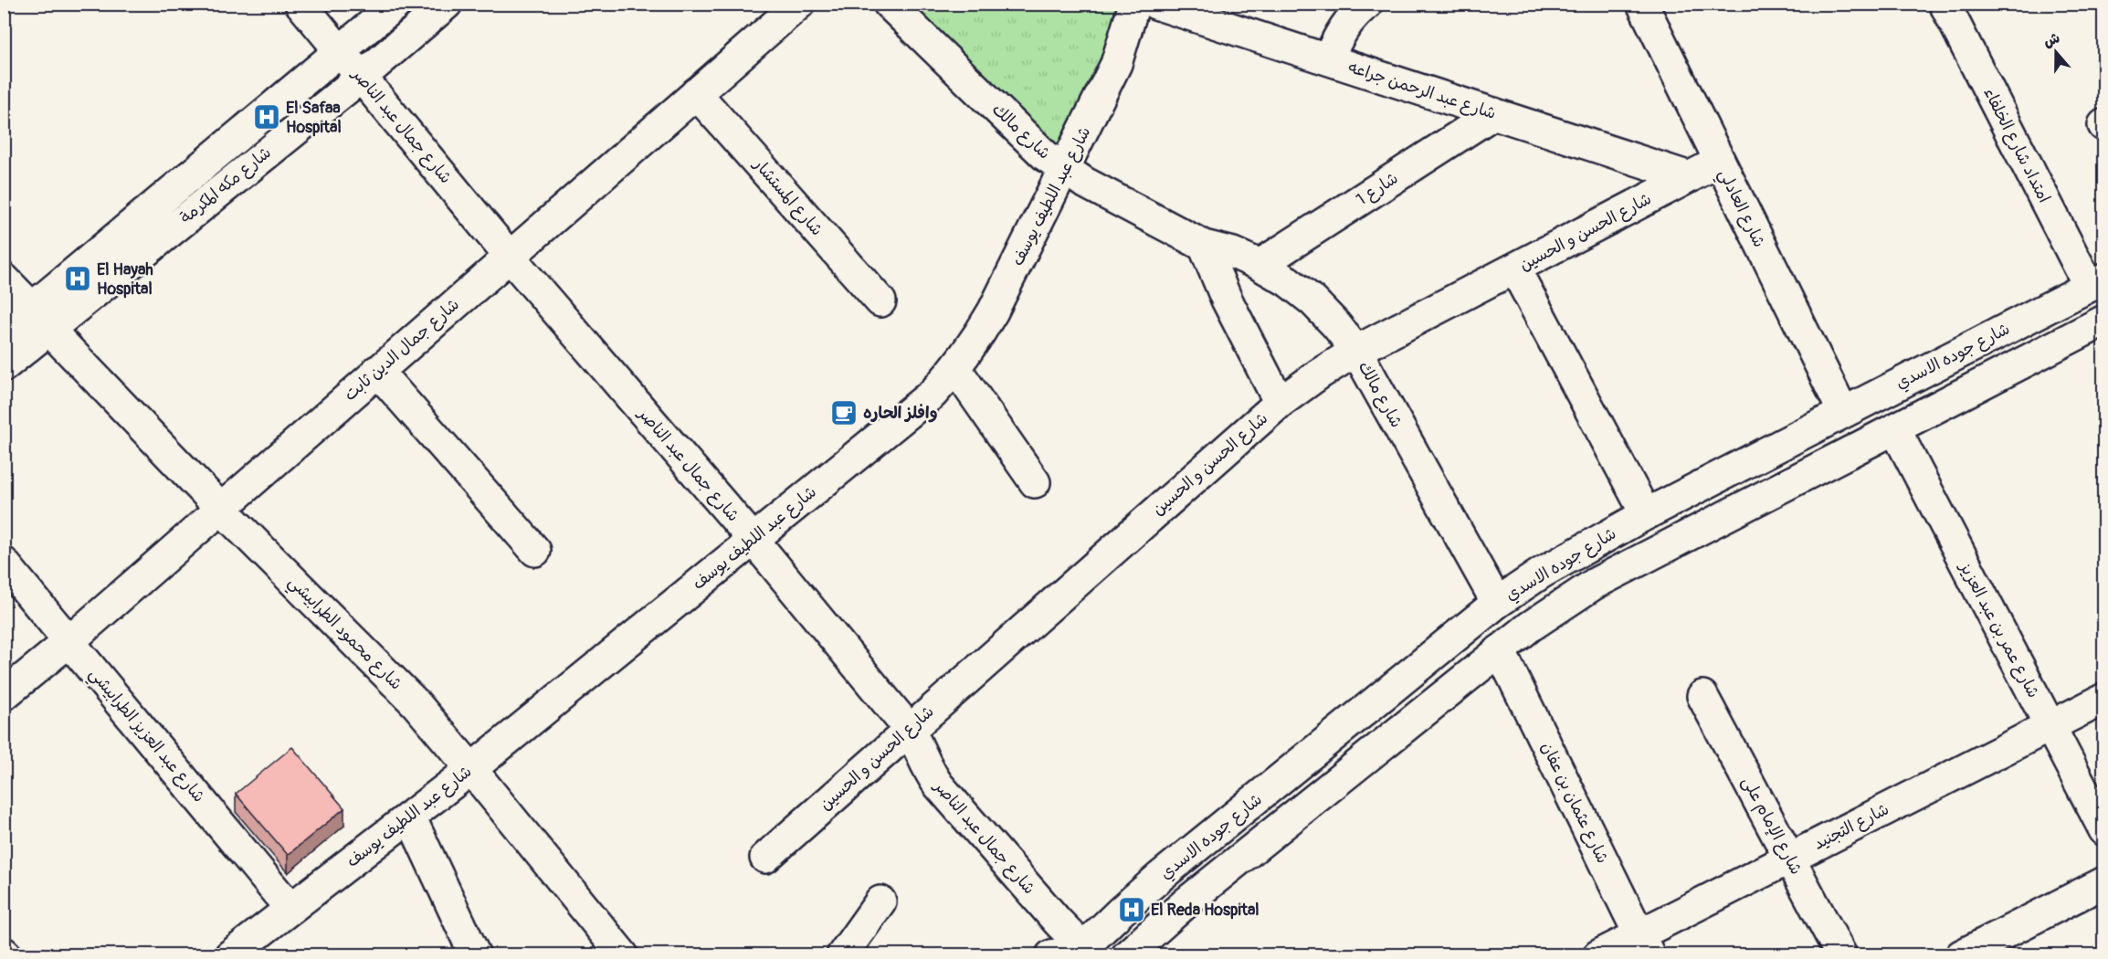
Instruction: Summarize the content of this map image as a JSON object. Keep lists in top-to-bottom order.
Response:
{
  "streets": {
    "street": [
      "شارع عبد الرحمن جراعه",
      "شارع جمال عبد الناصر",
      "شارع مالك",
      "امتداد شارع الخلفاء",
      "شارع مكه المكرمة",
      "شارع 1",
      "شارع عبد اللطيف يوسف",
      "شارع المستشار",
      "شارع العادلي",
      "شارع الحسن و الحسين",
      "شارع جمال الدين ثابت",
      "شارع جوده الاسدي",
      "شارع عمر بن عبد العزيز",
      "شارع محمود الطرابيشي",
      "شارع عبد العزيز الطرابيشي",
      "شارع عثمان بن عفان",
      "شارع الإمام على",
      "شارع التجنيد"
    ]
  },
  "crossings": [
    ["شارع عبد الرحمن جراعه", "شارع 1"],
    ["شارع عبد الرحمن جراعه", "شارع الحسن و الحسين"],
    ["شارع جمال عبد الناصر", "شارع مكه المكرمة"],
    ["شارع جمال عبد الناصر", "شارع عبد اللطيف يوسف"],
    ["شارع جمال عبد الناصر", "شارع الحسن و الحسين"],
    ["شارع جمال عبد الناصر", "شارع جمال الدين ثابت"],
    ["شارع جمال عبد الناصر", "شارع جوده الاسدي"],
    ["شارع مالك", "شارع 1"],
    ["شارع مالك", "شارع عبد اللطيف يوسف"],
    ["شارع مالك", "شارع الحسن و الحسين"],
    ["شارع مالك", "شارع جوده الاسدي"],
    ["امتداد شارع الخلفاء", "شارع جوده الاسدي"],
    ["شارع مكه المكرمة", "شارع محمود الطرابيشي"],
    ["شارع عبد اللطيف يوسف", "شارع محمود الطرابيشي"],
    ["شارع عبد اللطيف يوسف", "شارع عبد العزيز الطرابيشي"],
    ["شارع المستشار", "شارع جمال الدين ثابت"],
    ["شارع العادلي", "شارع الحسن و الحسين"],
    ["شارع العادلي", "شارع جوده الاسدي"],
    ["شارع جمال الدين ثابت", "شارع محمود الطرابيشي"],
    ["شارع جمال الدين ثابت", "شارع عبد العزيز الطرابيشي"],
    ["شارع جوده الاسدي", "شارع عمر بن عبد العزيز"],
    ["شارع جوده الاسدي", "شارع عثمان بن عفان"],
    ["شارع عمر بن عبد العزيز", "شارع التجنيد"],
    ["شارع عثمان بن عفان", "شارع التجنيد"],
    ["شارع الإمام على", "شارع التجنيد"]
  ],
  "places": {
    "hospital": ["El Safaa Hospital", "El Hayah Hospital", "El Reda Hospital"],
    "cafe": ["وافلز الحاره"]
  },
  "north": "top"
}
